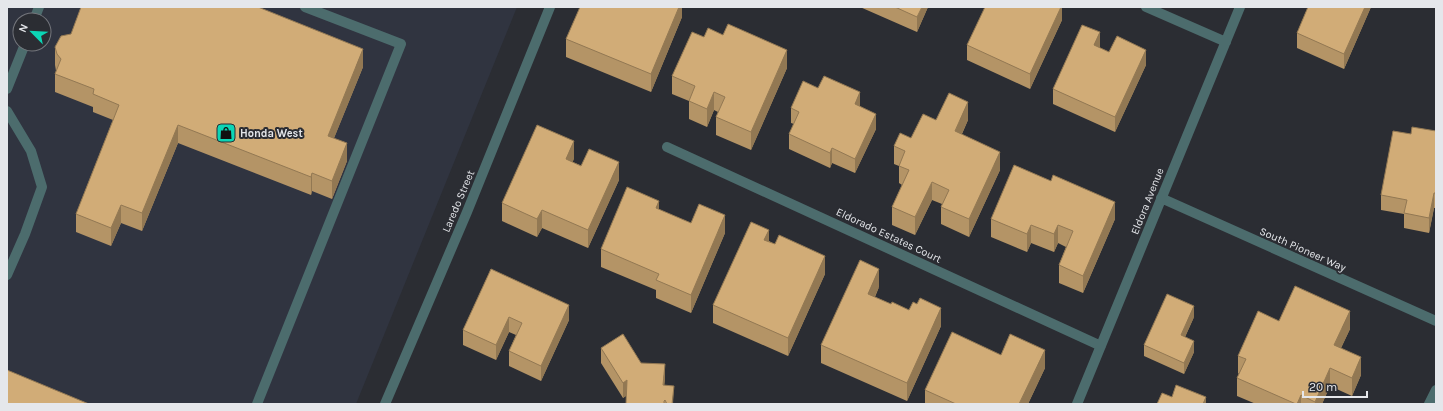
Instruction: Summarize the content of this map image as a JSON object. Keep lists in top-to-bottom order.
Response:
{
  "streets": {
    "street": [
      "Laredo Street",
      "Eldora Avenue",
      "Eldorado Estates Court",
      "South Pioneer Way"
    ]
  },
  "crossings": [
    ["Eldora Avenue", "Eldorado Estates Court"],
    ["Eldora Avenue", "South Pioneer Way"]
  ],
  "places": {
    "shop": ["Honda West"]
  },
  "scale_bar": "20 m",
  "north": "top left"
}
